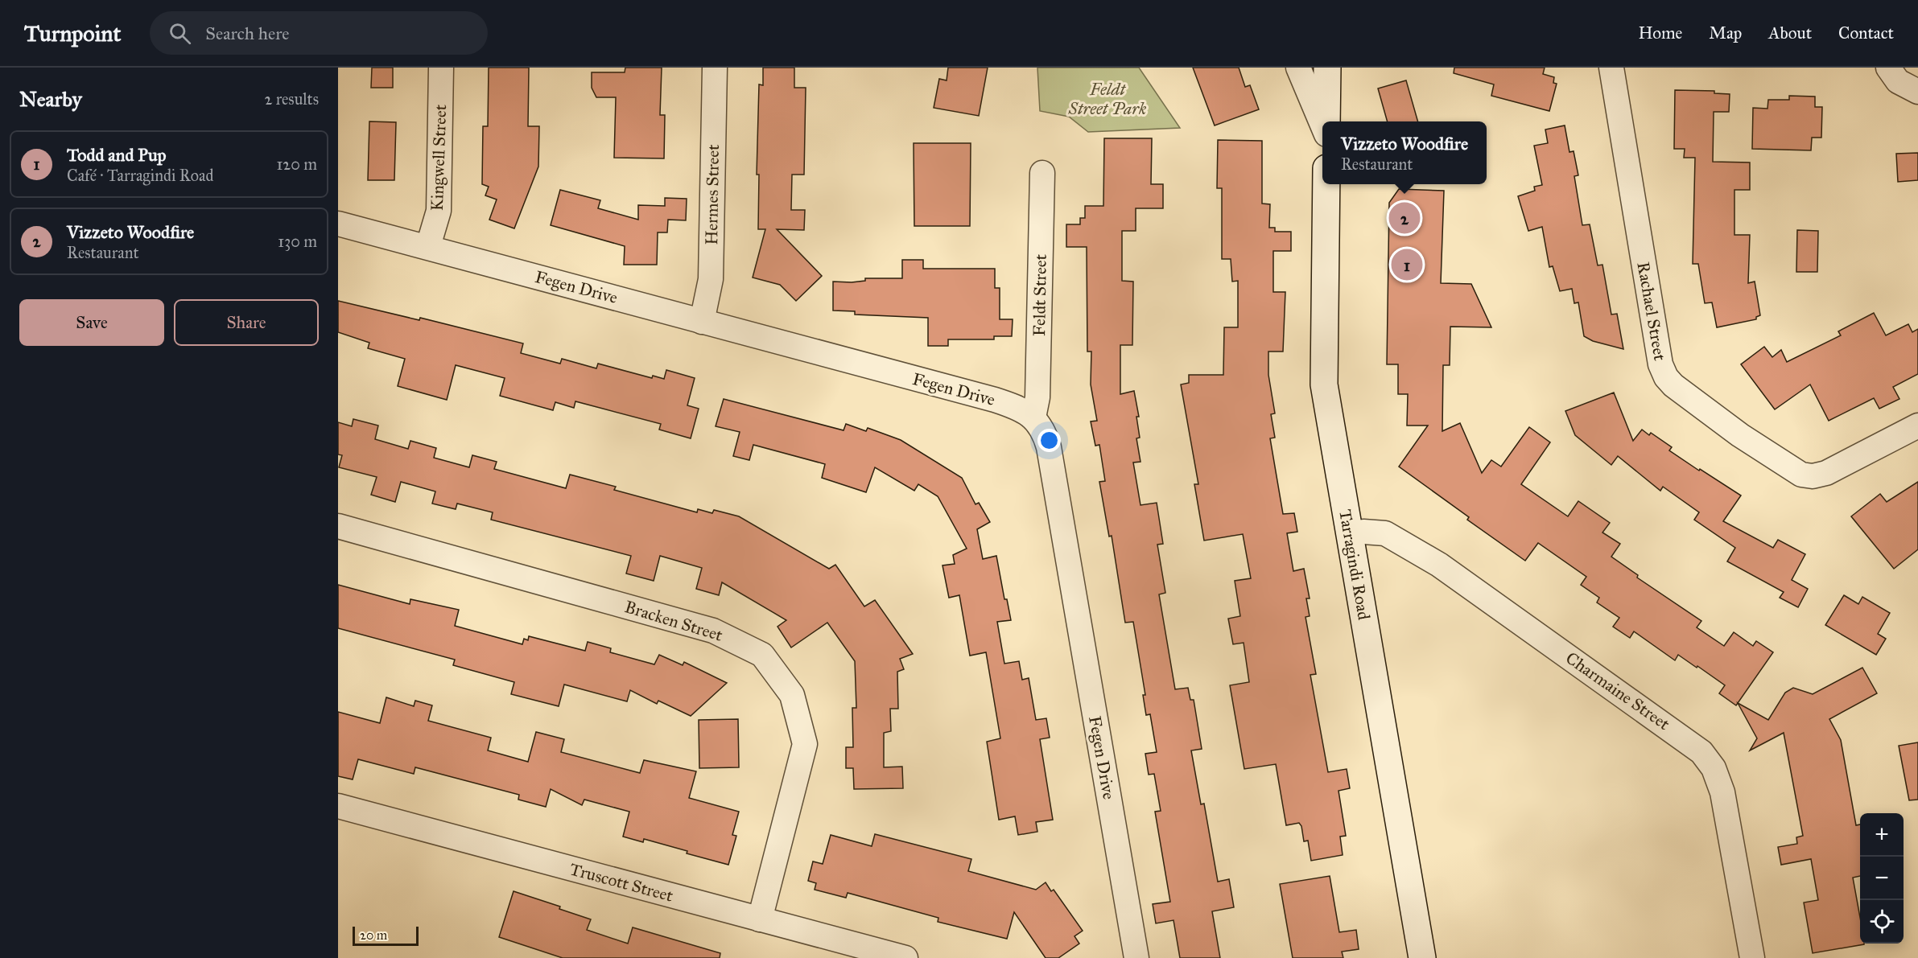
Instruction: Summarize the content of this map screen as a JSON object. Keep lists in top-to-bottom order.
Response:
{
  "streets": {
    "street": [
      "Kingwell Street",
      "Hermes Street",
      "Fegen Drive",
      "Feldt Street",
      "Rachael Street",
      "Tarragindi Road",
      "Bracken Street",
      "Charmaine Street",
      "Truscott Street"
    ]
  },
  "crossings": [
    ["Kingwell Street", "Fegen Drive"],
    ["Hermes Street", "Fegen Drive"],
    ["Fegen Drive", "Feldt Street"],
    ["Tarragindi Road", "Charmaine Street"],
    ["Bracken Street", "Truscott Street"]
  ],
  "parks": ["Feldt Street Park"],
  "scale_bar": "20 m",
  "page": {
    "header": "Turnpoint",
    "search": "Search here",
    "nav": [
      "Home",
      "Map",
      "About",
      "Contact"
    ],
    "heading": ["Nearby", "2 results"],
    "popup": ["Vizzeto Woodfire", "Restaurant"],
    "list": [
      {
        "mark": "1",
        "name": "Todd and Pup",
        "note": "Café · Tarragindi Road",
        "value": "120 m"
      },
      {
        "mark": "2",
        "name": "Vizzeto Woodfire",
        "note": "Restaurant",
        "value": "130 m"
      }
    ],
    "pins": ["2", "1"],
    "buttons": ["Save", "Share"],
    "map_buttons": ["+", "−"],
    "scale": "20 m"
  }
}
